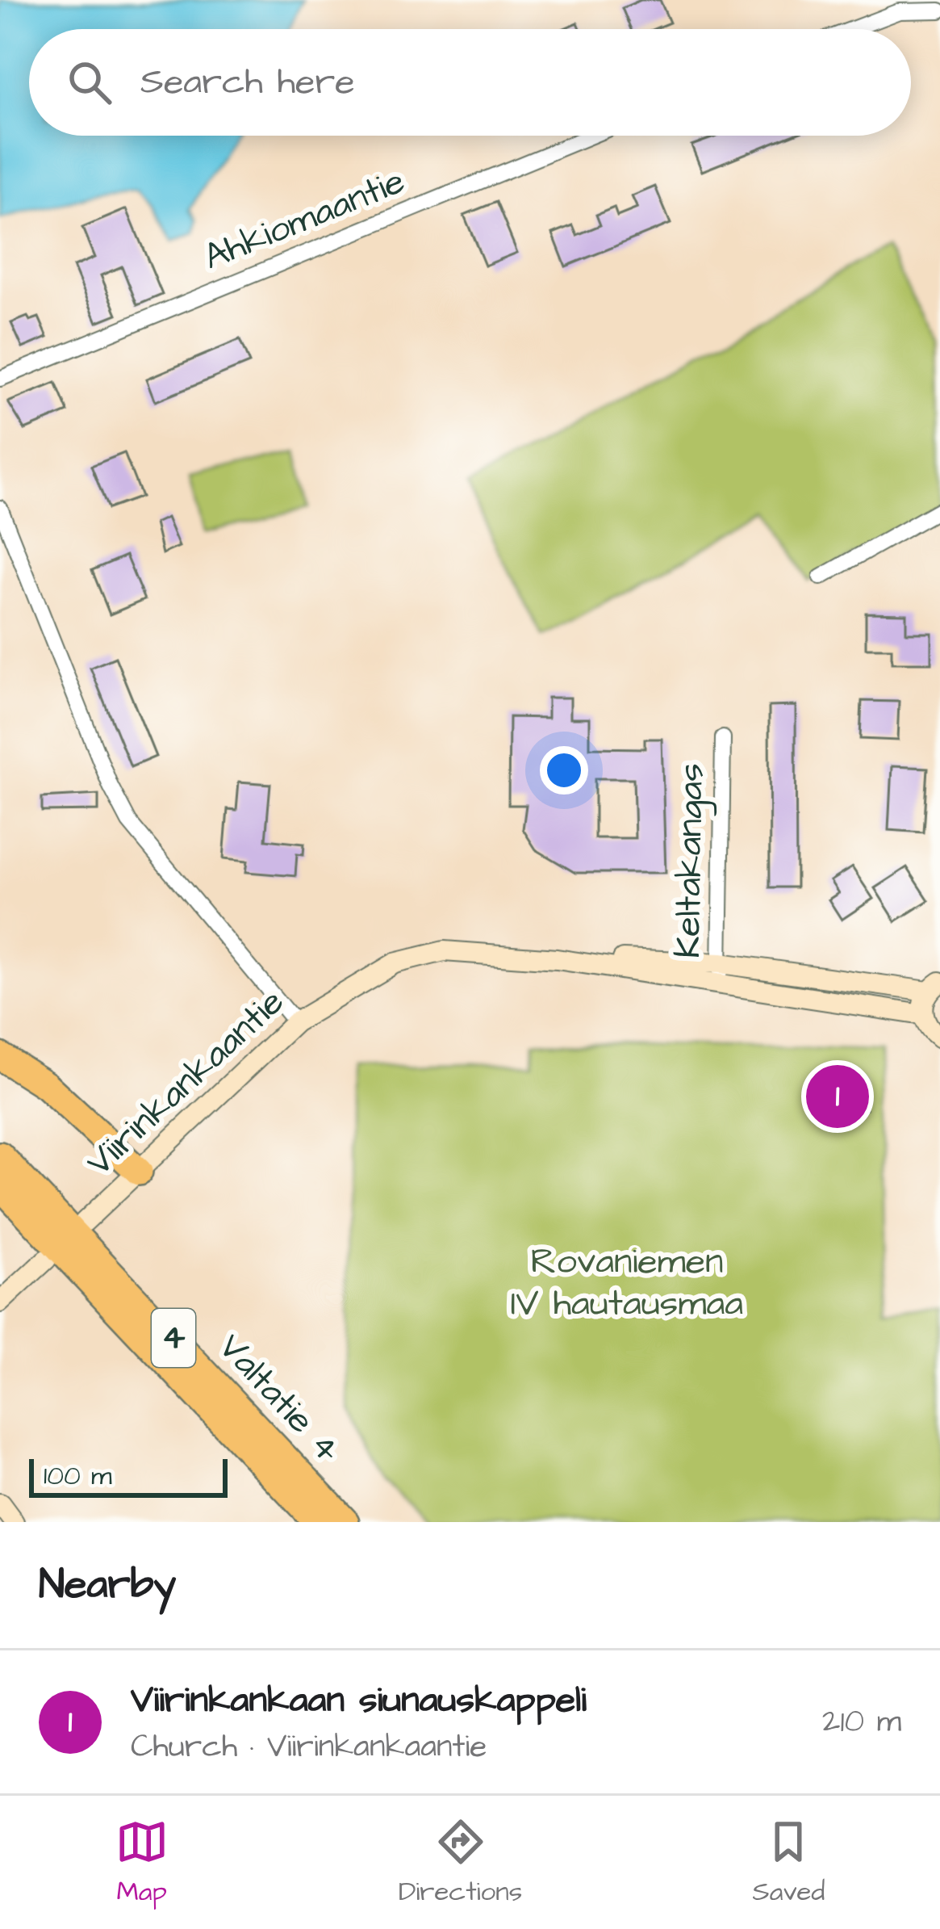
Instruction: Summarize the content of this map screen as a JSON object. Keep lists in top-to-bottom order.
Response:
{
  "streets": {
    "highway": ["4", "Valtatie 4"],
    "street": ["Ahkiomaantie", "Keltakangas", "Viirinkankaantie"]
  },
  "crossings": [
    ["Keltakangas", "Viirinkankaantie"]
  ],
  "parks": ["Rovaniemen IV hautausmaa"],
  "scale_bar": "100 m",
  "page": {
    "search": "Search here",
    "pins": "1",
    "scale": "100 m",
    "heading": "Nearby",
    "list": [
      {
        "mark": "1",
        "name": "Viirinkankaan siunauskappeli",
        "note": "Church · Viirinkankaantie",
        "value": "210 m"
      }
    ],
    "nav": ["Map", "Directions", "Saved"]
  }
}
